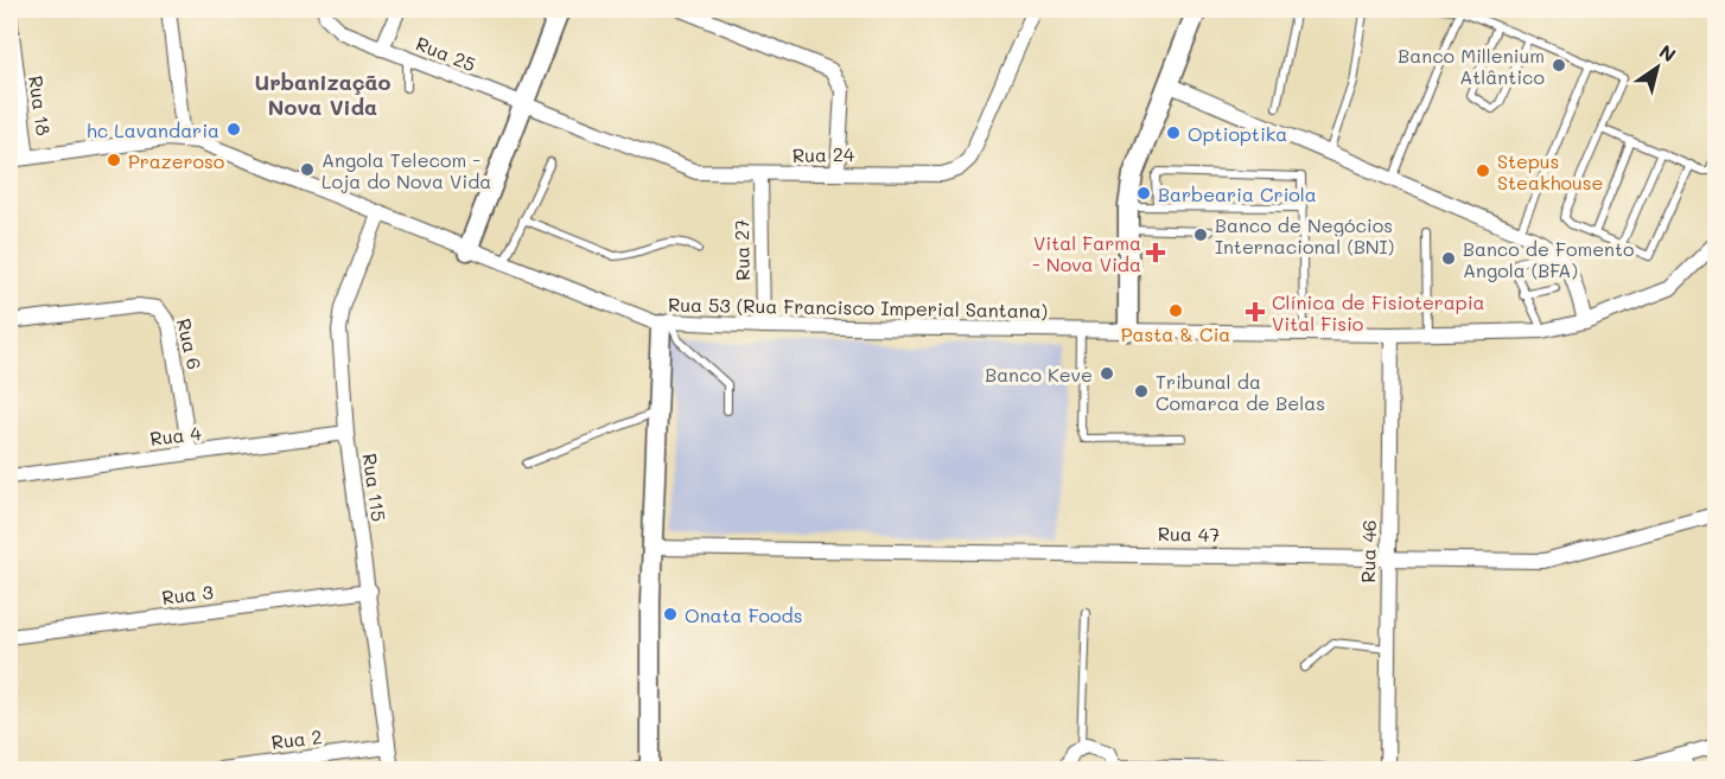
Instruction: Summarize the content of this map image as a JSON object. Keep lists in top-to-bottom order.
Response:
{
  "streets": {
    "street": [
      "Rua 25",
      "Rua 18",
      "Rua 24",
      "Rua 27",
      "Rua 53 (Rua Francisco Imperial Santana)",
      "Rua 6",
      "Rua 4",
      "Rua 115",
      "Rua 47",
      "Rua 46",
      "Rua 3",
      "Rua 2"
    ]
  },
  "crossings": [
    ["Rua 25", "Rua 24"],
    ["Rua 18", "Rua 53 (Rua Francisco Imperial Santana)"],
    ["Rua 24", "Rua 27"],
    ["Rua 27", "Rua 53 (Rua Francisco Imperial Santana)"],
    ["Rua 53 (Rua Francisco Imperial Santana)", "Rua 115"],
    ["Rua 53 (Rua Francisco Imperial Santana)", "Rua 46"],
    ["Rua 6", "Rua 4"],
    ["Rua 4", "Rua 115"],
    ["Rua 115", "Rua 3"],
    ["Rua 115", "Rua 2"],
    ["Rua 47", "Rua 46"]
  ],
  "districts": ["Urbanização Nova Vida"],
  "places": {
    "other": [
      "Banco Millenium Atlântico",
      "hc Lavandaria",
      "Optioptika",
      "Prazeroso",
      "Angola Telecom - Loja do Nova Vida",
      "Stepus Steakhouse",
      "Barbearia Criola",
      "Banco de Negócios Internacional (BNI)",
      "Banco de Fomento Angola (BFA)",
      "Pasta & Cia",
      "Banco Keve",
      "Tribunal da Comarca de Belas",
      "Onata Foods"
    ],
    "health": ["Vital Farma - Nova Vida", "Clínica de Fisioterapia Vital Fisio"]
  },
  "north": "top right"
}
